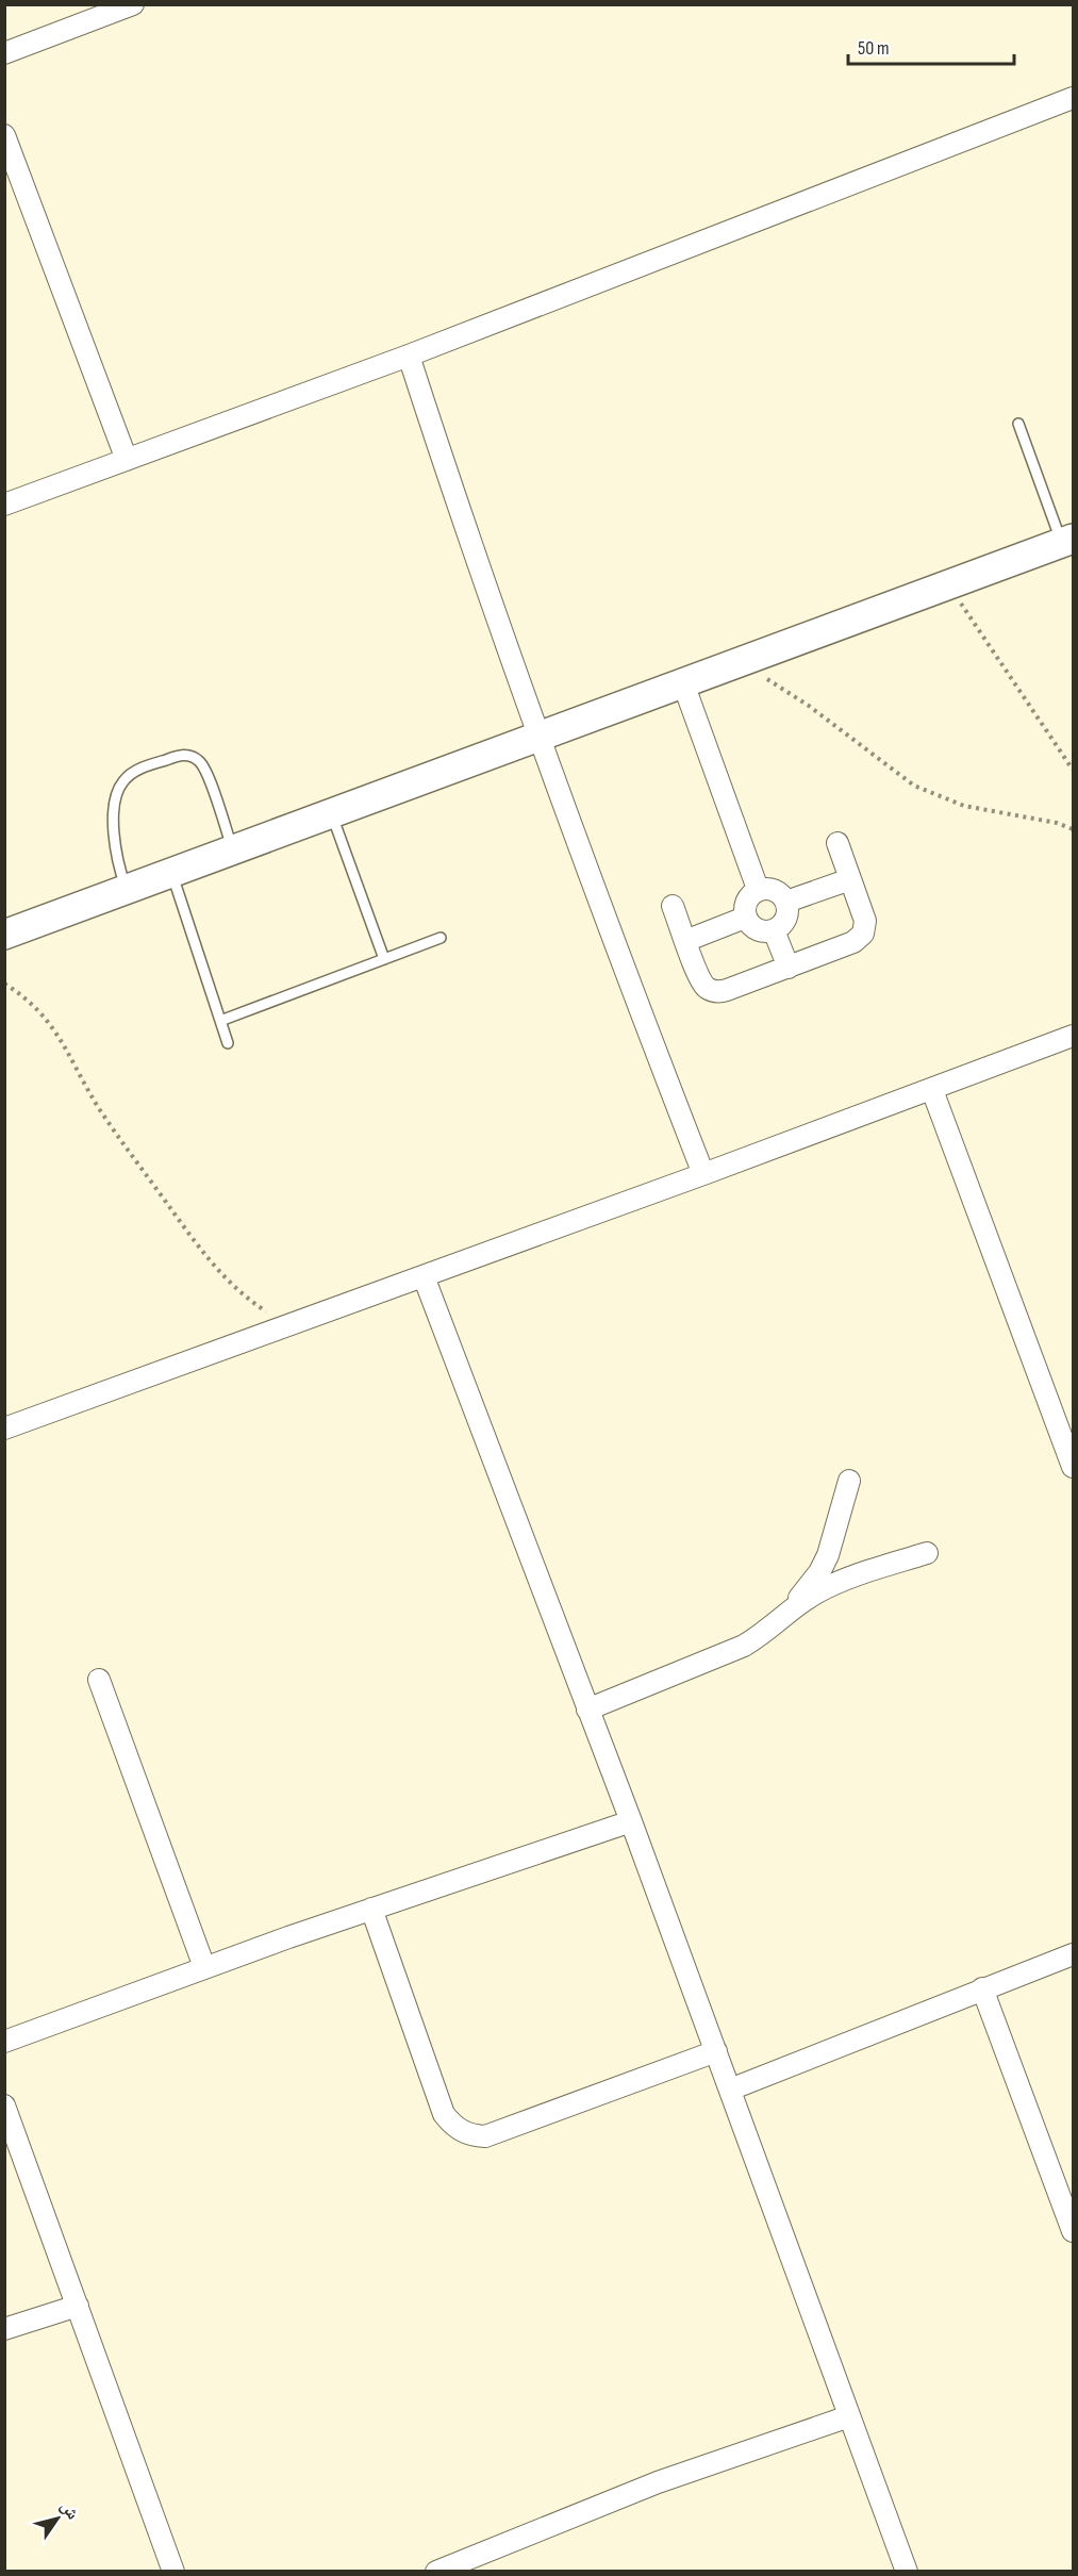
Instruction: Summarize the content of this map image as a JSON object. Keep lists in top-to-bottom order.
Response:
{
  "scale_bar": "50 m",
  "north": "top right"
}
